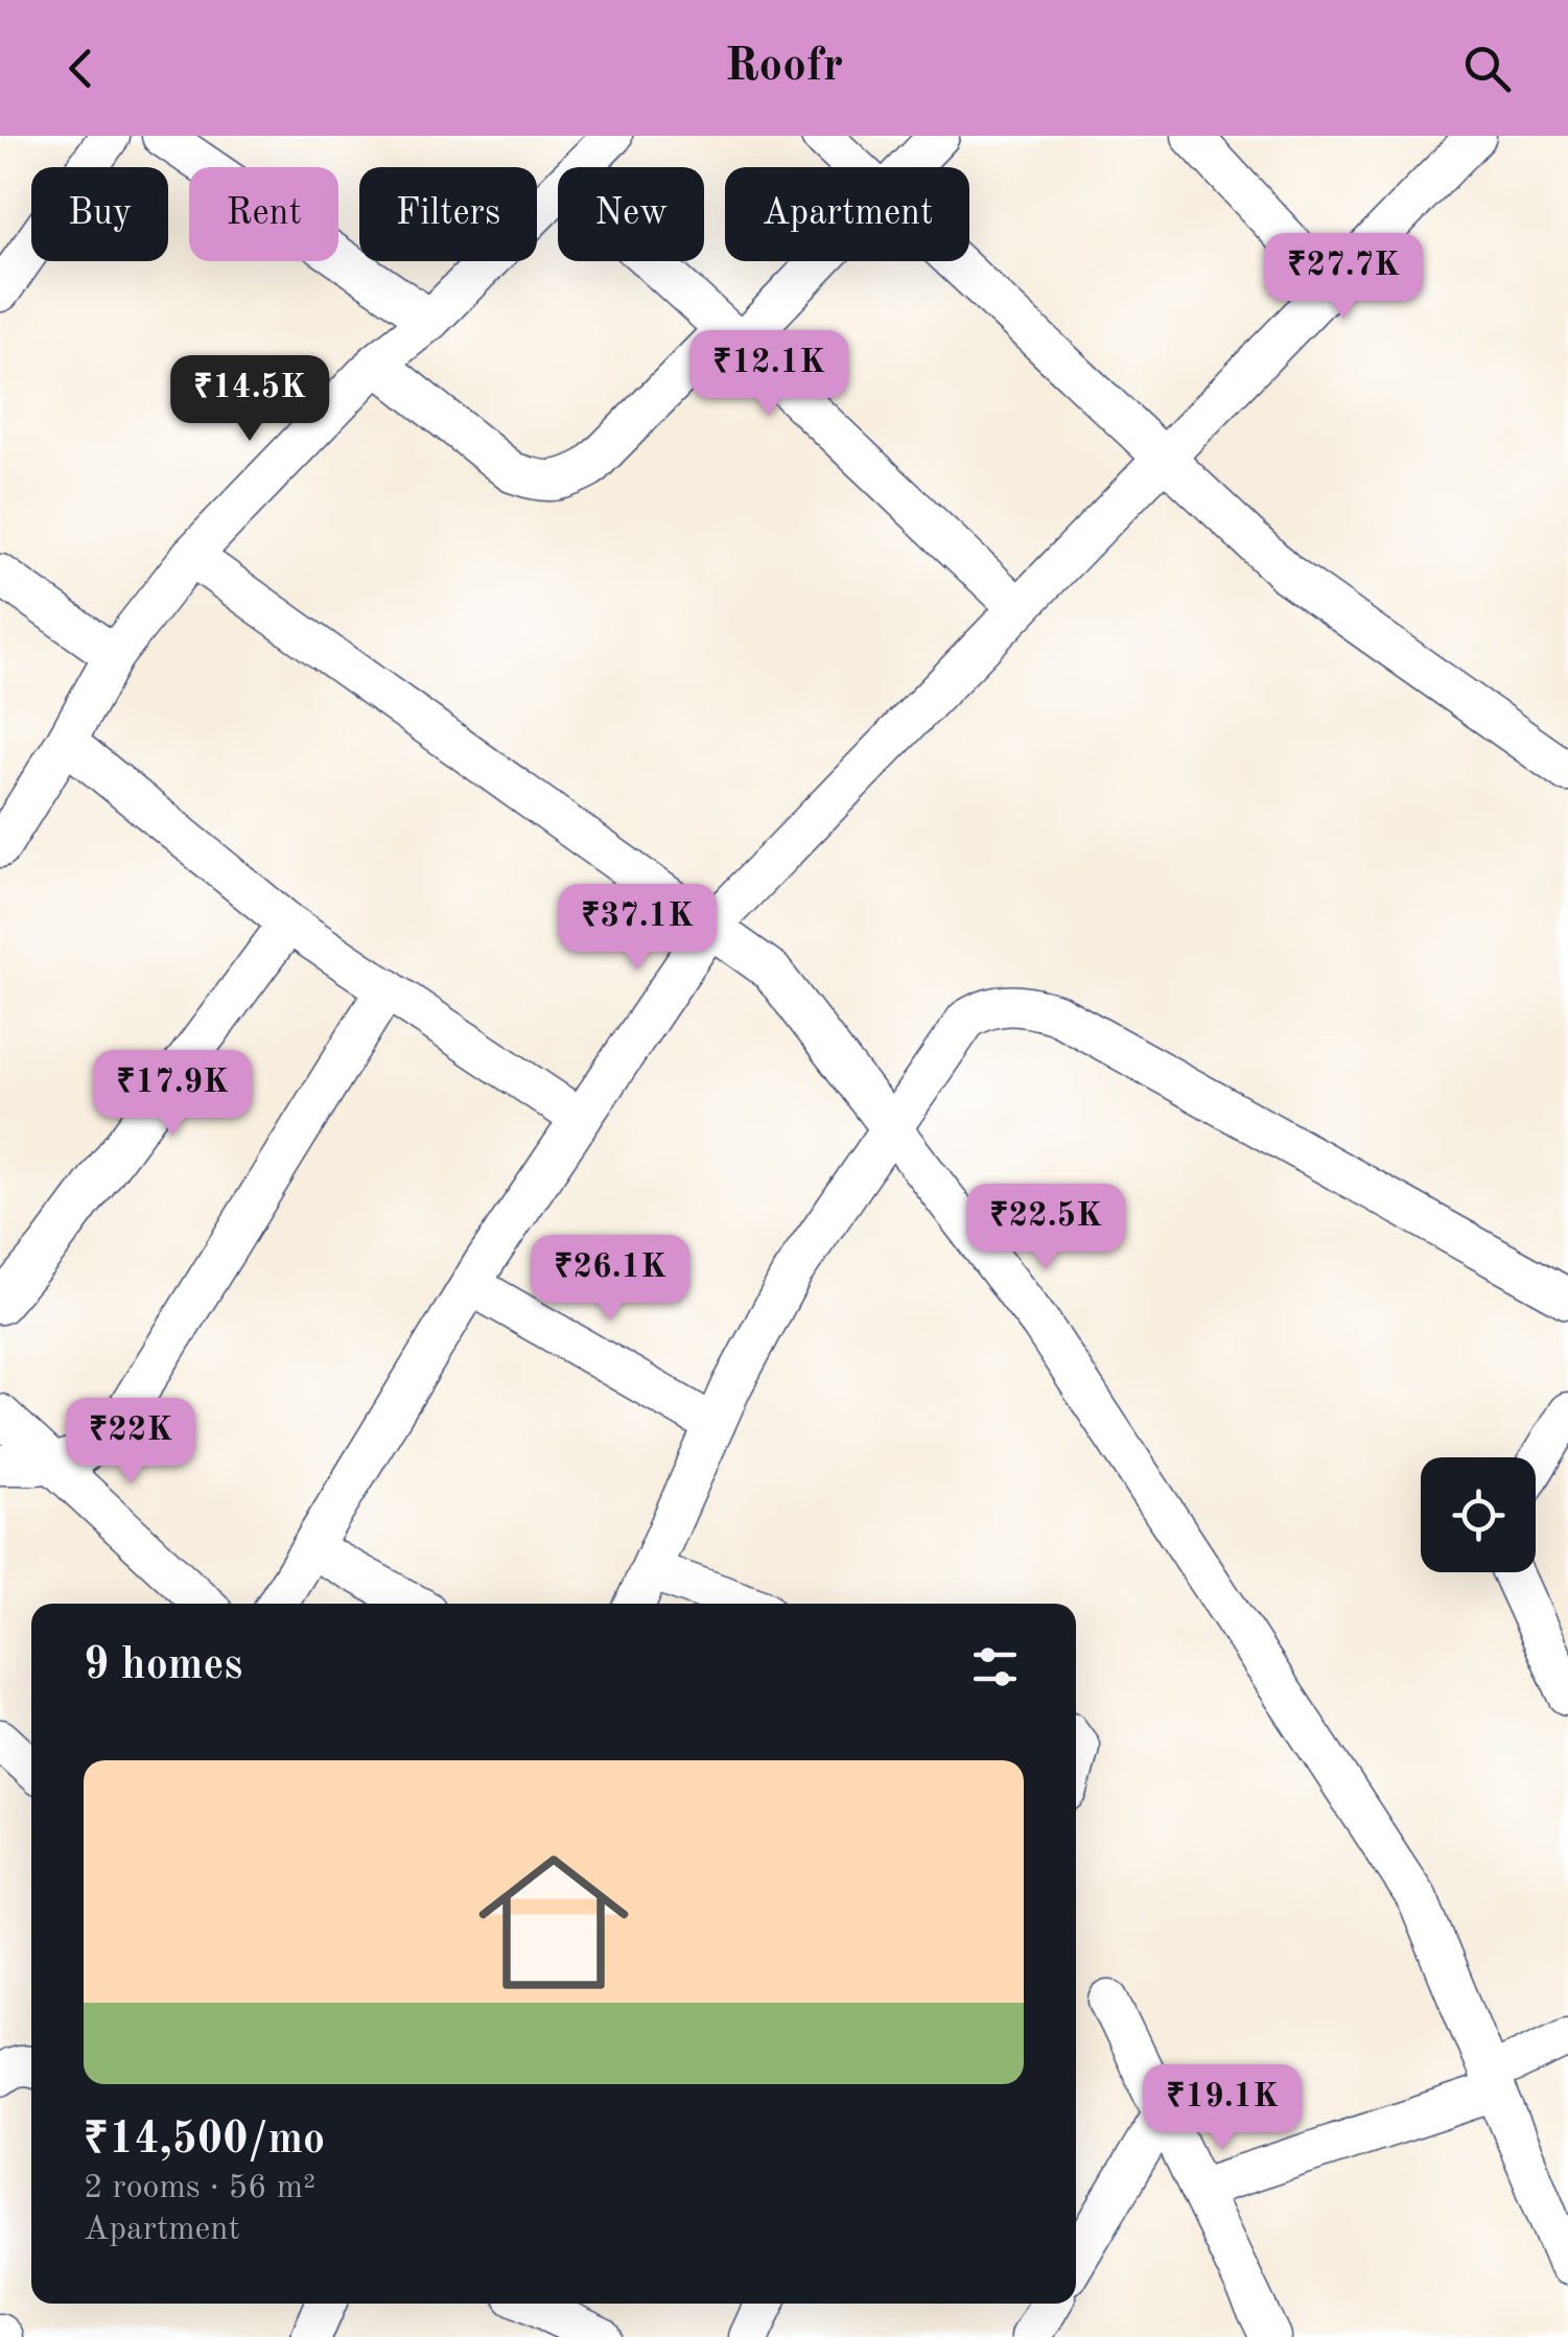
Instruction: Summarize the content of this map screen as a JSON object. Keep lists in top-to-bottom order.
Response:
{
  "page": {
    "header": "Roofr",
    "chip": [
      "Buy",
      "Rent",
      "Filters",
      "New",
      "Apartment"
    ],
    "price": [
      "₹27.7K",
      "₹12.1K",
      "₹14.5K",
      "₹37.1K",
      "₹17.9K",
      "₹22.5K",
      "₹26.1K",
      "₹22K",
      "₹19.1K"
    ],
    "heading": "9 homes",
    "list": [
      {
        "name": "₹14,500/mo",
        "note": "2 rooms · 56 m² · Apartment"
      }
    ]
  }
}
